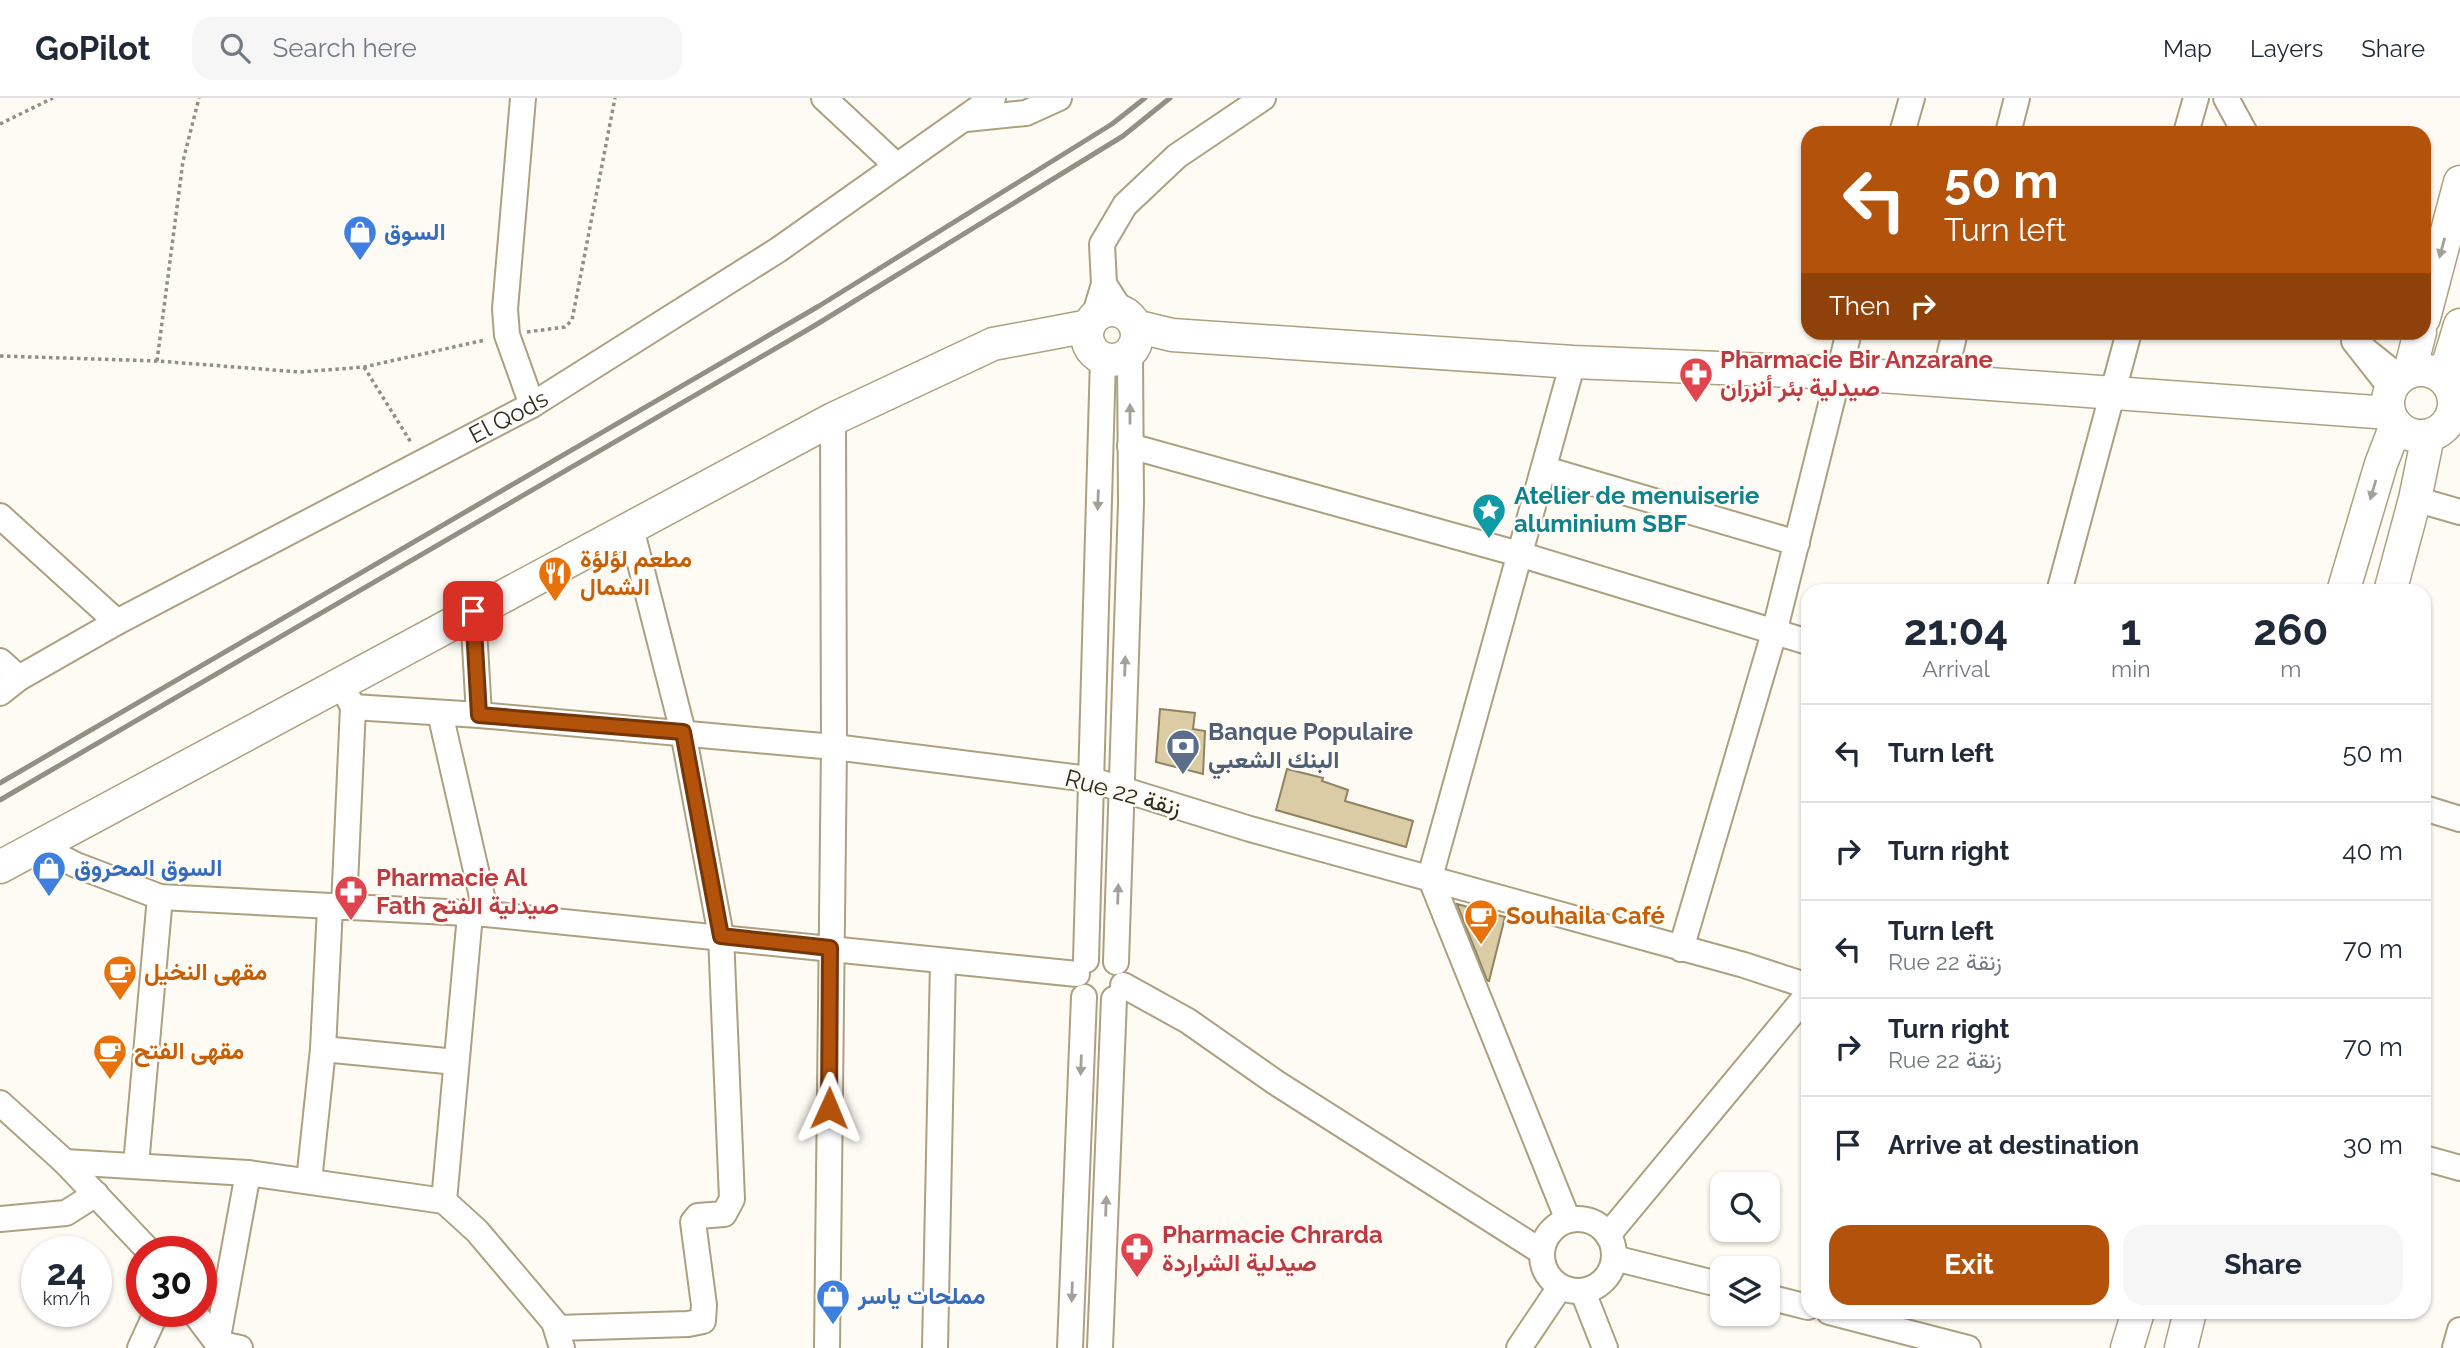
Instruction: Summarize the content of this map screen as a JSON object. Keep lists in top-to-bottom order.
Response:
{
  "streets": {
    "street": ["El Qods", "Rue 22 زنقة"]
  },
  "places": {
    "shop": ["السوق", "السوق المحروق", "مملحات ياسر"],
    "pharmacy": ["Pharmacie Bir Anzarane صيدلية بئر أنزران", "Pharmacie Al Fath صيدلية الفتح", "Pharmacie Chrarda صيدلية الشراردة"],
    "place": ["Atelier de menuiserie aluminium SBF"],
    "restaurant": ["مطعم لؤلؤة الشمال"],
    "bank": ["Banque Populaire البنك الشعبي"],
    "cafe": ["Souhaila Café", "مقهى النخيل", "مقهى الفتح"]
  },
  "page": {
    "header": "GoPilot",
    "search": "Search here",
    "nav": ["Map", "Layers", "Share"],
    "turn": ["50 m", "Turn left"],
    "then": "Then",
    "eta": [
      "21:04",
      "Arrival",
      "1",
      "min",
      "260",
      "m"
    ],
    "list": [
      {
        "name": "Turn left",
        "value": "50 m"
      },
      {
        "name": "Turn right",
        "value": "40 m"
      },
      {
        "name": "Turn left",
        "note": "Rue 22 زنقة",
        "value": "70 m"
      },
      {
        "name": "Turn right",
        "note": "Rue 22 زنقة",
        "value": "70 m"
      },
      {
        "name": "Arrive at destination",
        "value": "30 m"
      }
    ],
    "buttons": ["Exit", "Share"],
    "speed": "24 km/h",
    "limit": "30"
  }
}
